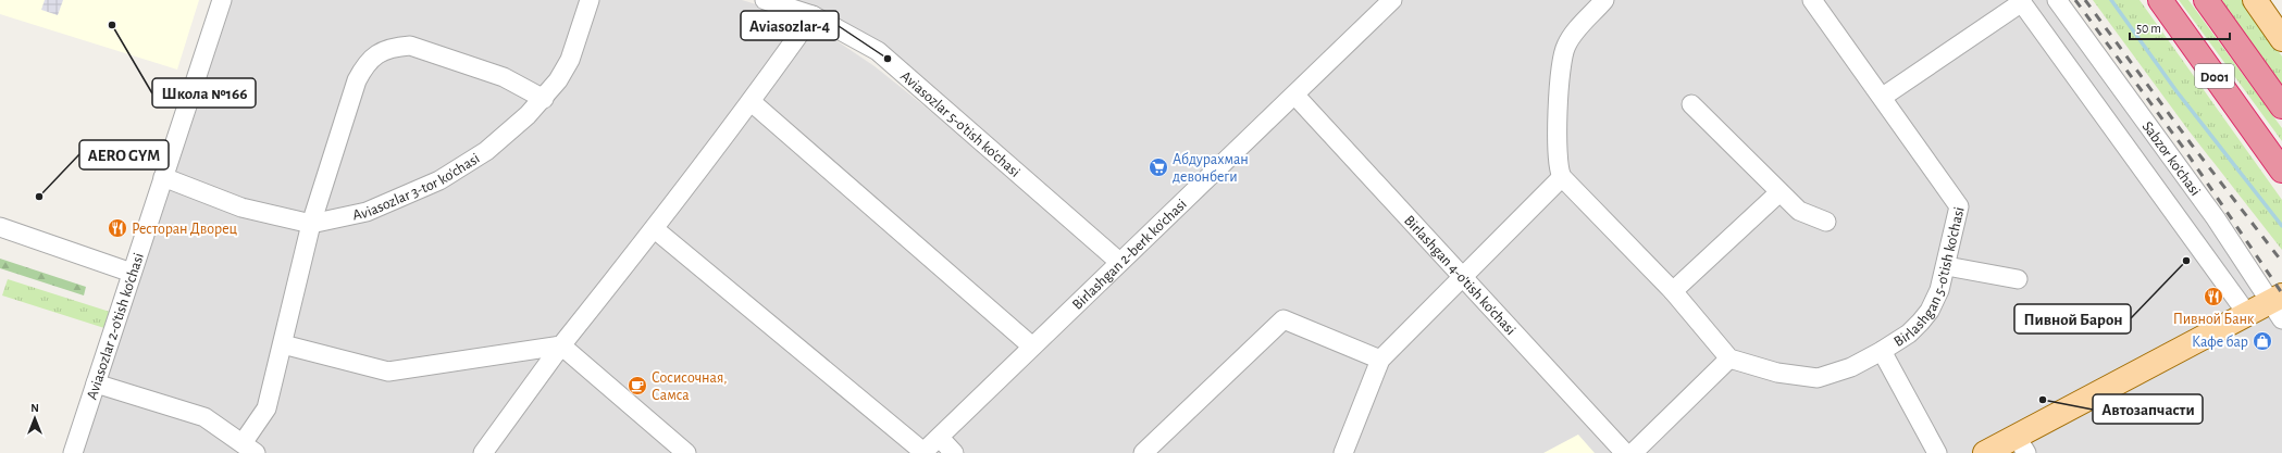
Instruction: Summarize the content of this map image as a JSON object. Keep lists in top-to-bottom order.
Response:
{
  "streets": {
    "highway": ["D001"],
    "street": [
      "Aviasozlar 5-o'tish ko'chasi",
      "Sabzor ko'chasi",
      "Aviasozlar 3-tor ko'chasi",
      "Birlashgan 2-berk ko'chasi",
      "Birlashgan 4-o'tish ko'chasi",
      "Birlashgan 5-o'tish ko'chasi",
      "Aviasozlar 2-o'tish ko'chasi"
    ]
  },
  "crossings": [
    ["Aviasozlar 5-o'tish ko'chasi", "Birlashgan 2-berk ko'chasi"],
    ["Aviasozlar 3-tor ko'chasi", "Aviasozlar 2-o'tish ko'chasi"],
    ["Birlashgan 2-berk ko'chasi", "Birlashgan 4-o'tish ko'chasi"]
  ],
  "places": {
    "other": [
      "Школа №166",
      "Aviasozlar-4",
      "AERO GYM",
      "Пивной Барон",
      "Автозапчасти"
    ],
    "supermarket": ["Абдурахман девонбеги"],
    "restaurant": ["Ресторан Дворец", "Пивной Банк"],
    "shop": ["Кафе бар"],
    "cafe": ["Сосисочная, Самса"]
  },
  "scale_bar": "50 m",
  "north": "top"
}
